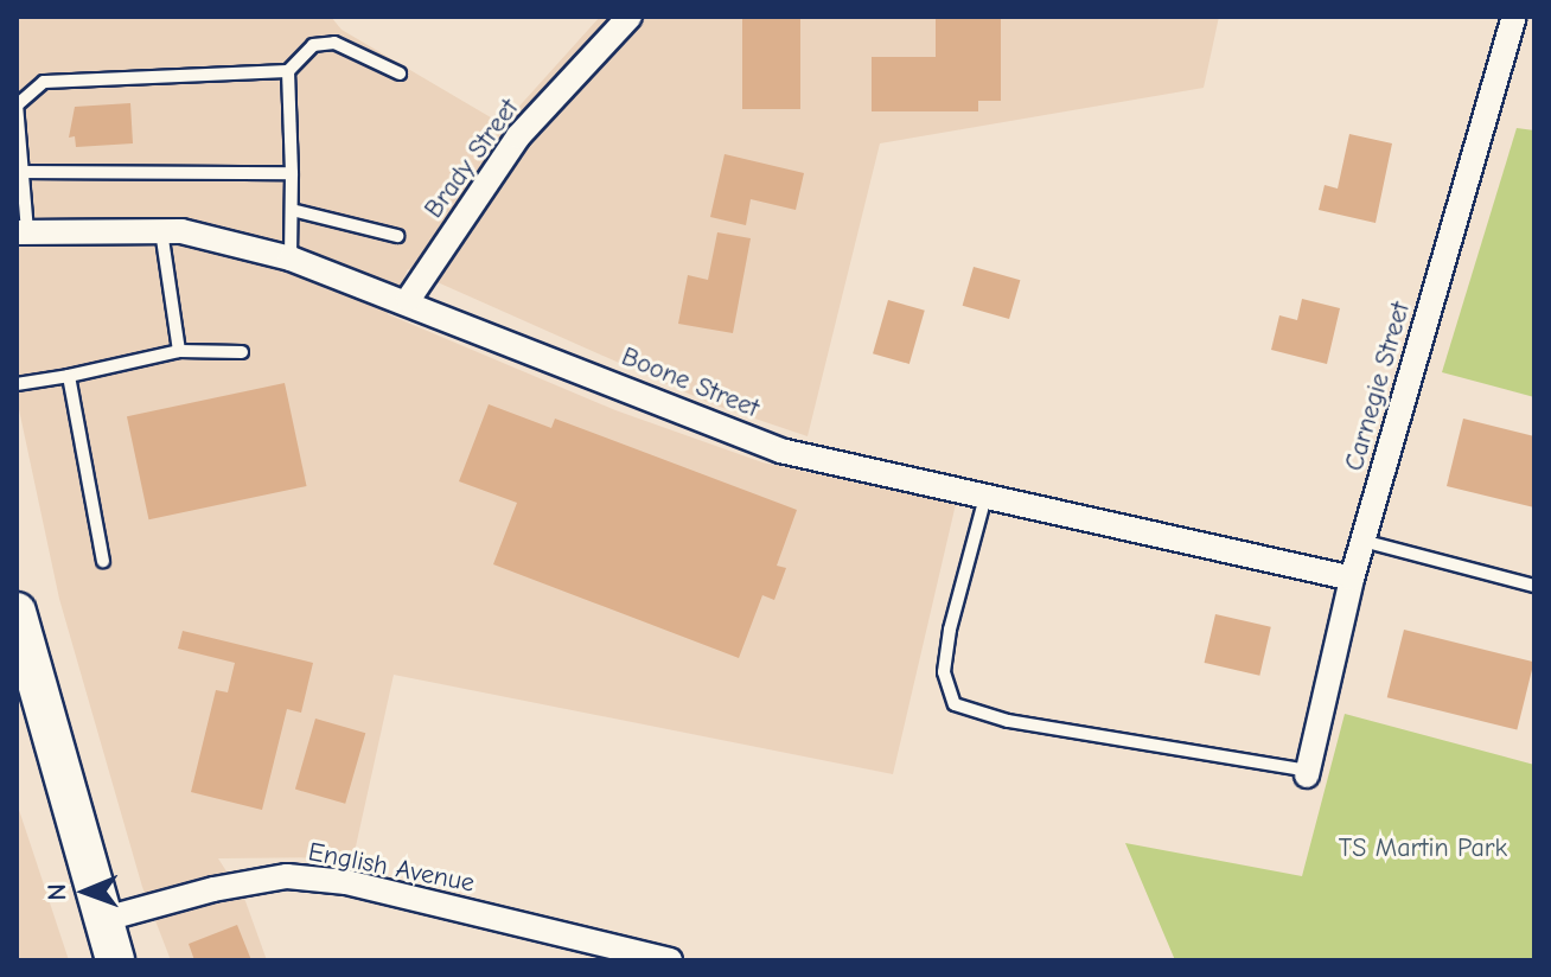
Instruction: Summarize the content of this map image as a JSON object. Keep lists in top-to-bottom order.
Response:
{
  "streets": {
    "street": [
      "Brady Street",
      "Boone Street",
      "Carnegie Street",
      "English Avenue"
    ]
  },
  "crossings": [
    ["Brady Street", "Boone Street"],
    ["Boone Street", "Carnegie Street"]
  ],
  "parks": ["TS Martin Park"],
  "north": "left"
}
